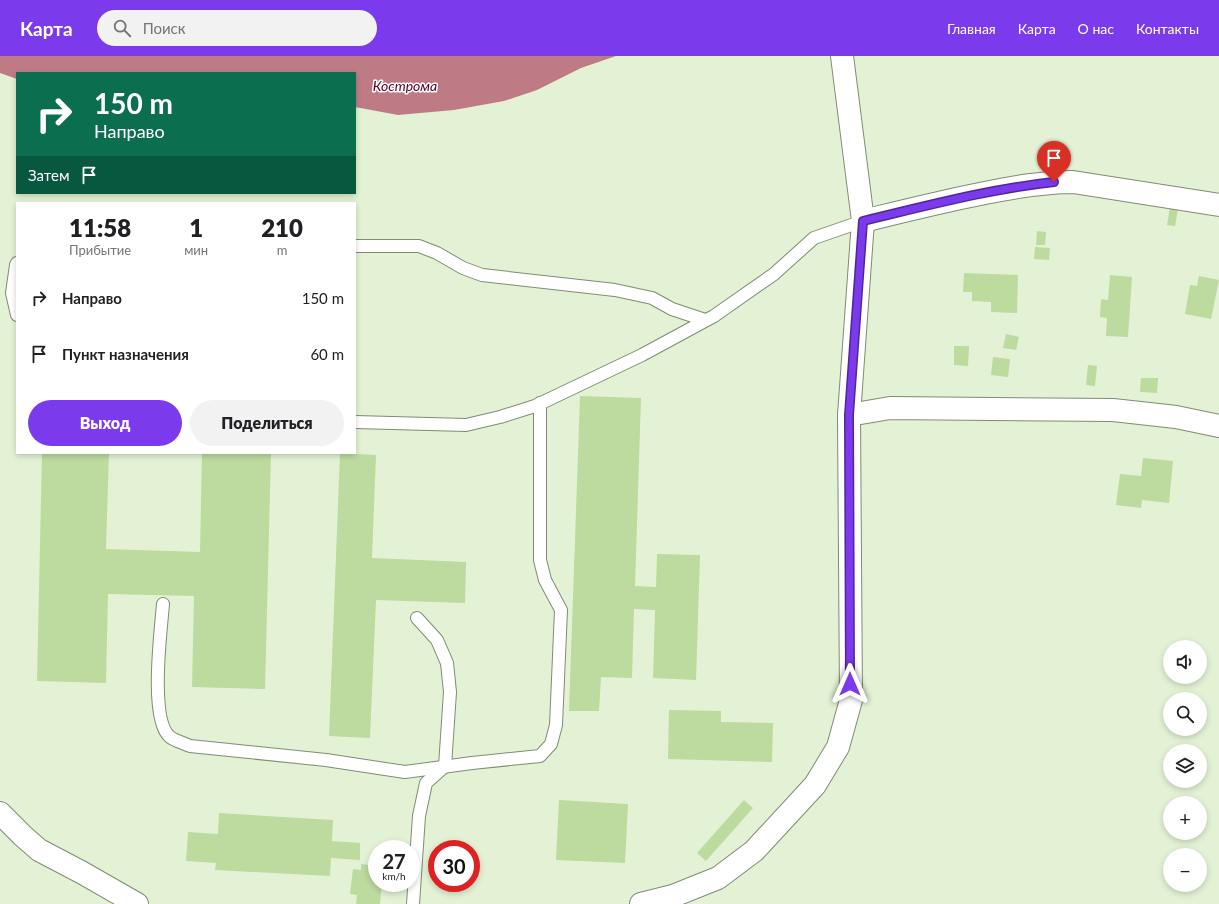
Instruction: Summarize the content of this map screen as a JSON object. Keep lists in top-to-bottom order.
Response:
{
  "water": ["Кострома"],
  "page": {
    "header": "Карта",
    "search": "Поиск",
    "nav": [
      "Главная",
      "Карта",
      "О нас",
      "Контакты"
    ],
    "turn": ["150 m", "Направо"],
    "then": "Затем",
    "eta": [
      "11:58",
      "Прибытие",
      "1",
      "мин",
      "210",
      "m"
    ],
    "list": [
      {
        "name": "Направо",
        "value": "150 m"
      },
      {
        "name": "Пункт назначения",
        "value": "60 m"
      }
    ],
    "buttons": ["Выход", "Поделиться"],
    "map_buttons": ["+", "−"],
    "speed": "27 km/h",
    "limit": "30"
  }
}
